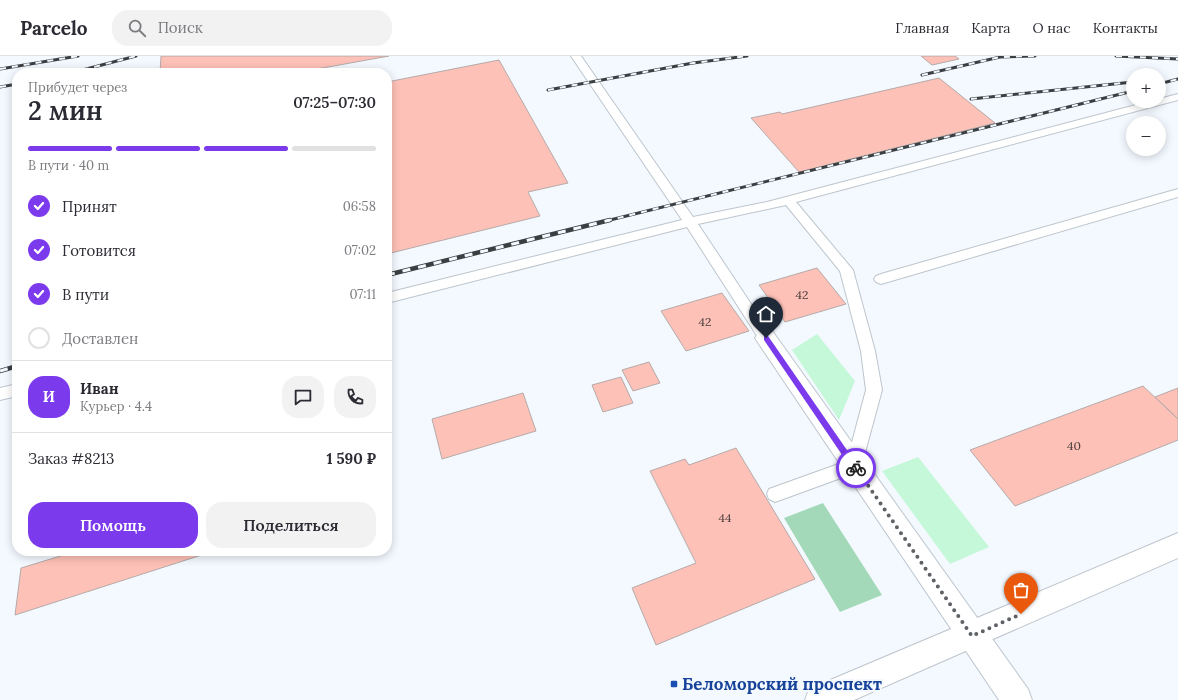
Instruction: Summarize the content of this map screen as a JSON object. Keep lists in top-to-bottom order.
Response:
{
  "places": {
    "transit": ["Беломорский проспект"]
  },
  "house_numbers": [
    "42",
    "42",
    "40",
    "44"
  ],
  "page": {
    "header": "Parcelo",
    "search": "Поиск",
    "nav": [
      "Главная",
      "Карта",
      "О нас",
      "Контакты"
    ],
    "map_buttons": ["+", "−"],
    "heading": ["2 мин", "Прибудет через", "07:25–07:30"],
    "panel": [
      "Иван",
      "Курьер · 4.4",
      "Заказ #8213",
      "1 590 ₽"
    ],
    "bar": "В пути · 40 m",
    "list": [
      ["Принят", "06:58"],
      ["Готовится", "07:02"],
      ["В пути", "07:11"],
      "Доставлен"
    ],
    "round": "И",
    "buttons": ["Помощь", "Поделиться"]
  }
}
